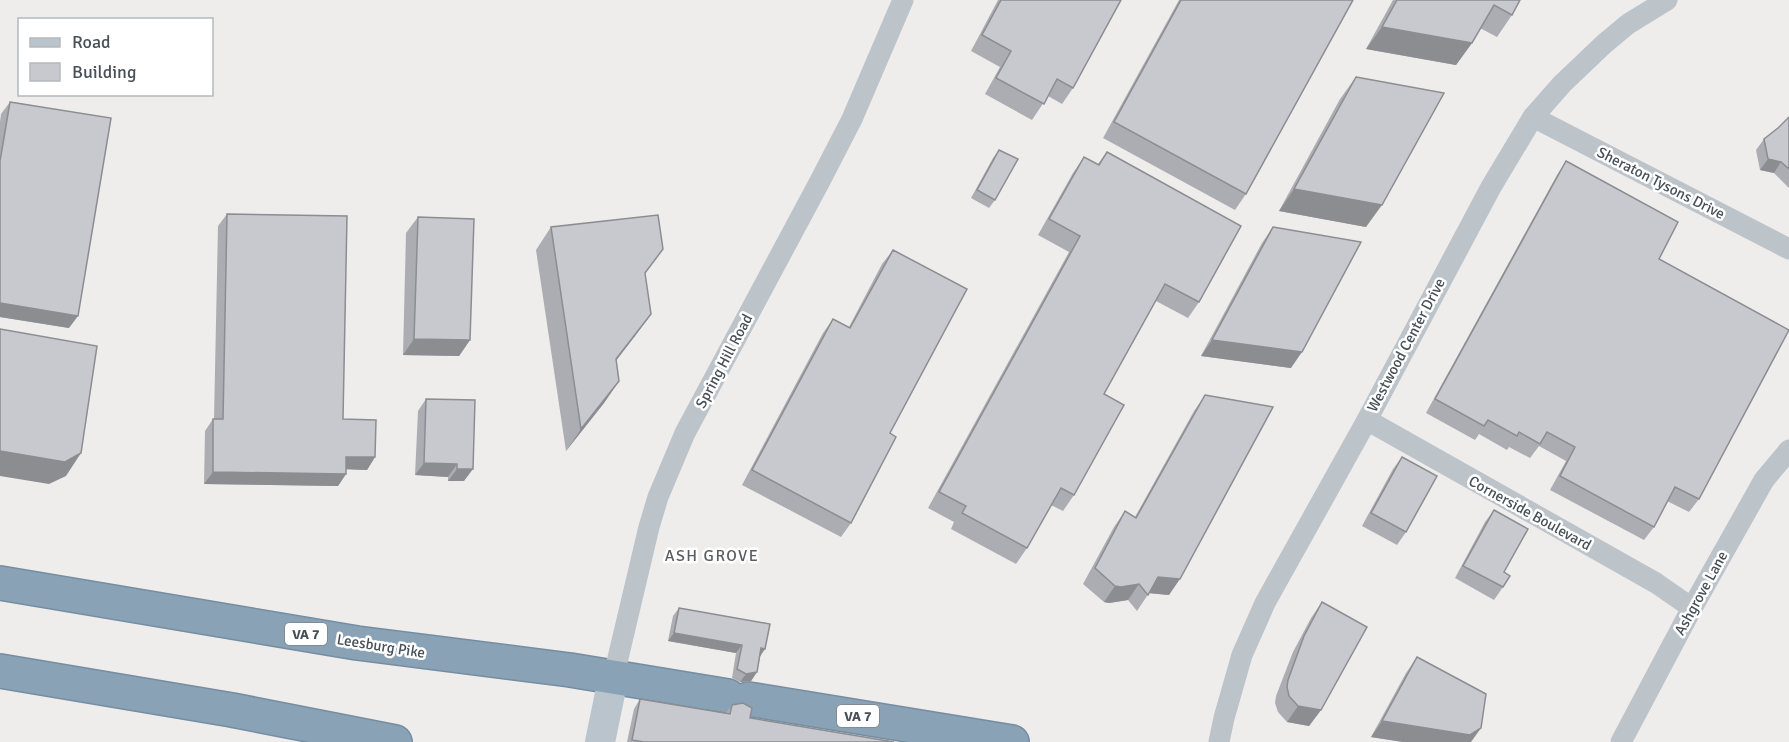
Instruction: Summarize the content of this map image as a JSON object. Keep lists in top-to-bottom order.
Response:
{
  "streets": {
    "highway": ["VA 7", "Leesburg Pike"],
    "main road": ["Spring Hill Road"],
    "street": [
      "Sheraton Tysons Drive",
      "Westwood Center Drive",
      "Cornerside Boulevard",
      "Ashgrove Lane"
    ]
  },
  "crossings": [
    ["Sheraton Tysons Drive", "Westwood Center Drive"],
    ["Westwood Center Drive", "Cornerside Boulevard"],
    ["Spring Hill Road", "Leesburg Pike"],
    ["Cornerside Boulevard", "Ashgrove Lane"]
  ],
  "districts": ["ASH GROVE"],
  "legend": ["Road", "Building"]
}
